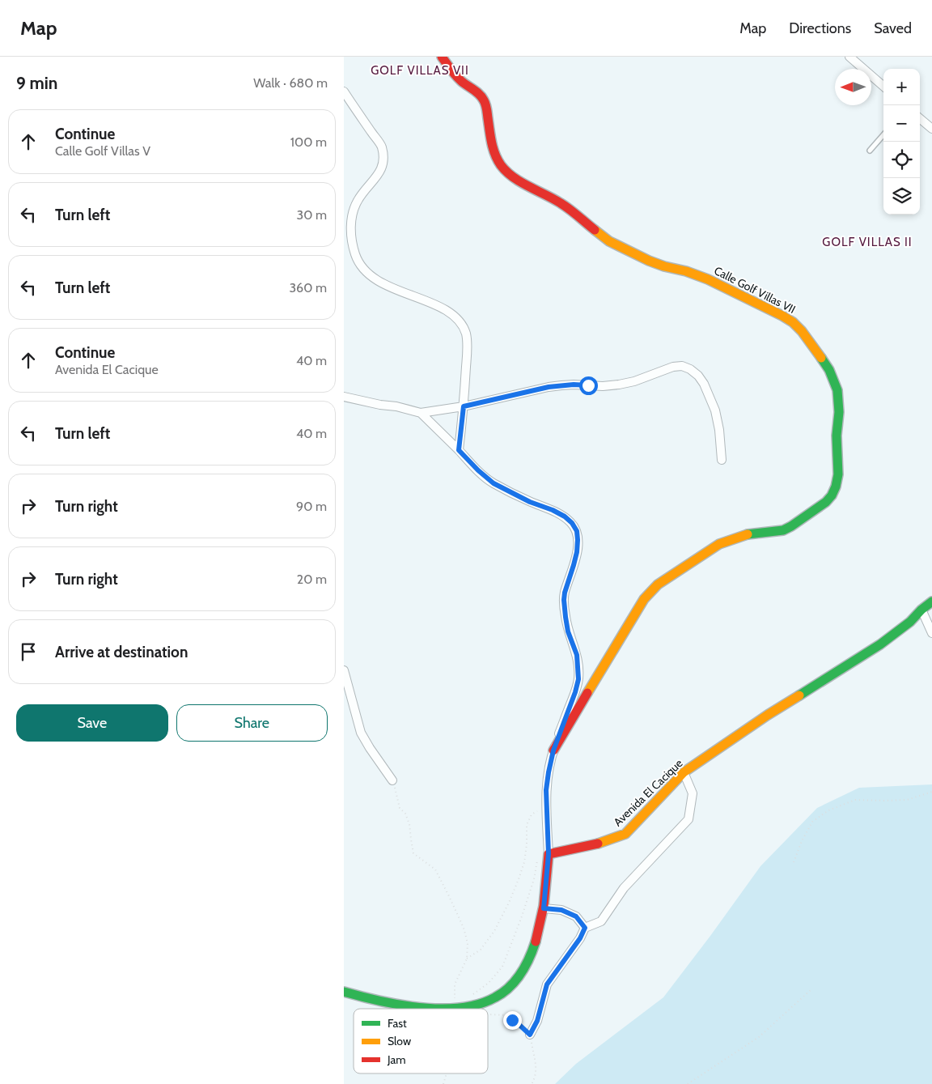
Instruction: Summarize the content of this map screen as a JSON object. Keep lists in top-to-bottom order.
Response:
{
  "streets": {
    "street": ["Calle Golf Villas VII", "Avenida El Cacique"]
  },
  "districts": ["GOLF VILLAS VII", "GOLF VILLAS II"],
  "legend": ["Fast", "Slow", "Jam"],
  "north": "left",
  "page": {
    "header": "Map",
    "nav": ["Map", "Directions", "Saved"],
    "heading": ["9 min", "Walk · 680 m"],
    "map_buttons": ["+", "−"],
    "list": [
      ["Continue", "Calle Golf Villas V", "100 m"],
      ["Turn left", "30 m"],
      ["Turn left", "360 m"],
      ["Continue", "Avenida El Cacique", "40 m"],
      ["Turn left", "40 m"],
      ["Turn right", "90 m"],
      ["Turn right", "20 m"],
      "Arrive at destination"
    ],
    "buttons": ["Save", "Share"]
  }
}
